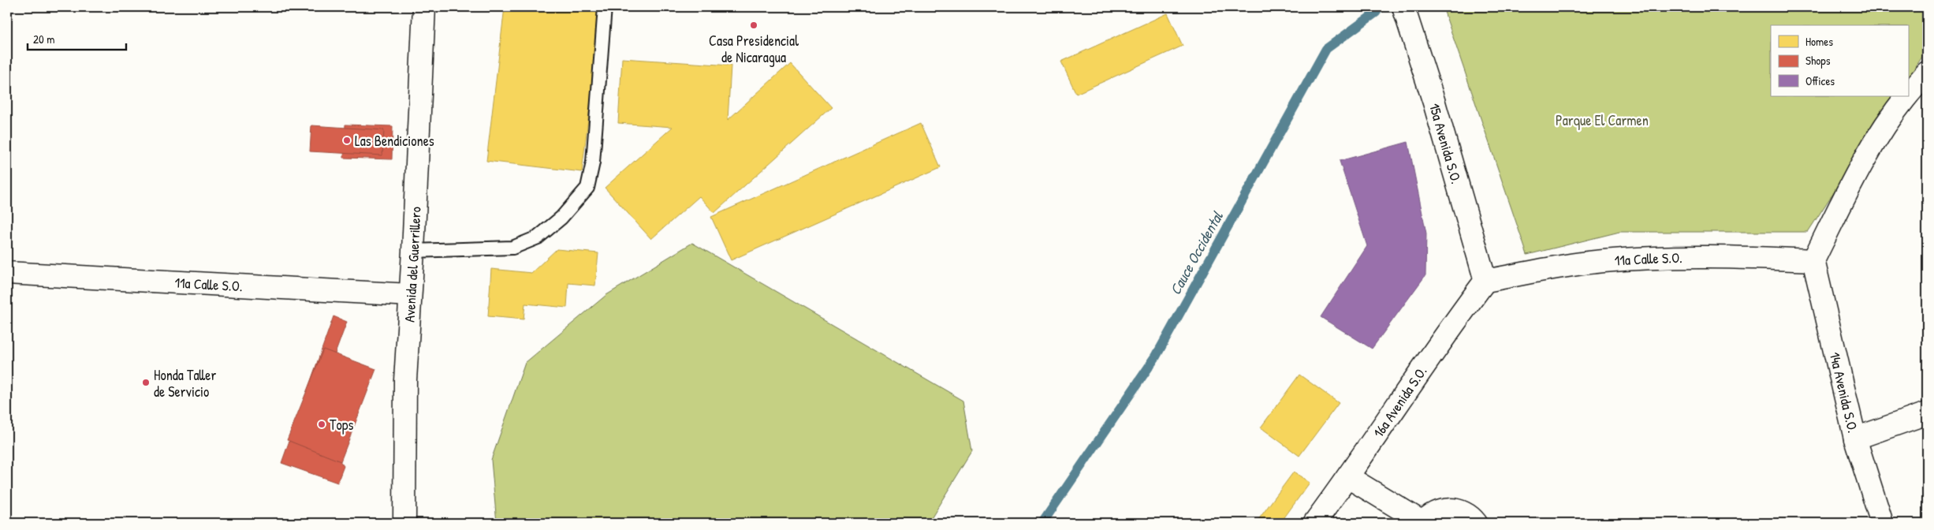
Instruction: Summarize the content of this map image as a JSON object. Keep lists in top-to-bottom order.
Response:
{
  "streets": {
    "street": [
      "15a Avenida S.O.",
      "11a Calle S.O.",
      "Avenida del Guerrillero",
      "14a Avenida S.O.",
      "16a Avenida S.O."
    ]
  },
  "crossings": [
    ["15a Avenida S.O.", "11a Calle S.O."],
    ["15a Avenida S.O.", "16a Avenida S.O."],
    ["11a Calle S.O.", "Avenida del Guerrillero"],
    ["11a Calle S.O.", "14a Avenida S.O."],
    ["11a Calle S.O.", "16a Avenida S.O."]
  ],
  "water": ["Cauce Occidental"],
  "parks": ["Parque El Carmen"],
  "places": [
    "Casa Presidencial de Nicaragua",
    "Las Bendiciones",
    "Honda Taller de Servicio",
    "Tops"
  ],
  "legend": ["Homes", "Shops", "Offices"],
  "scale_bar": "20 m"
}
